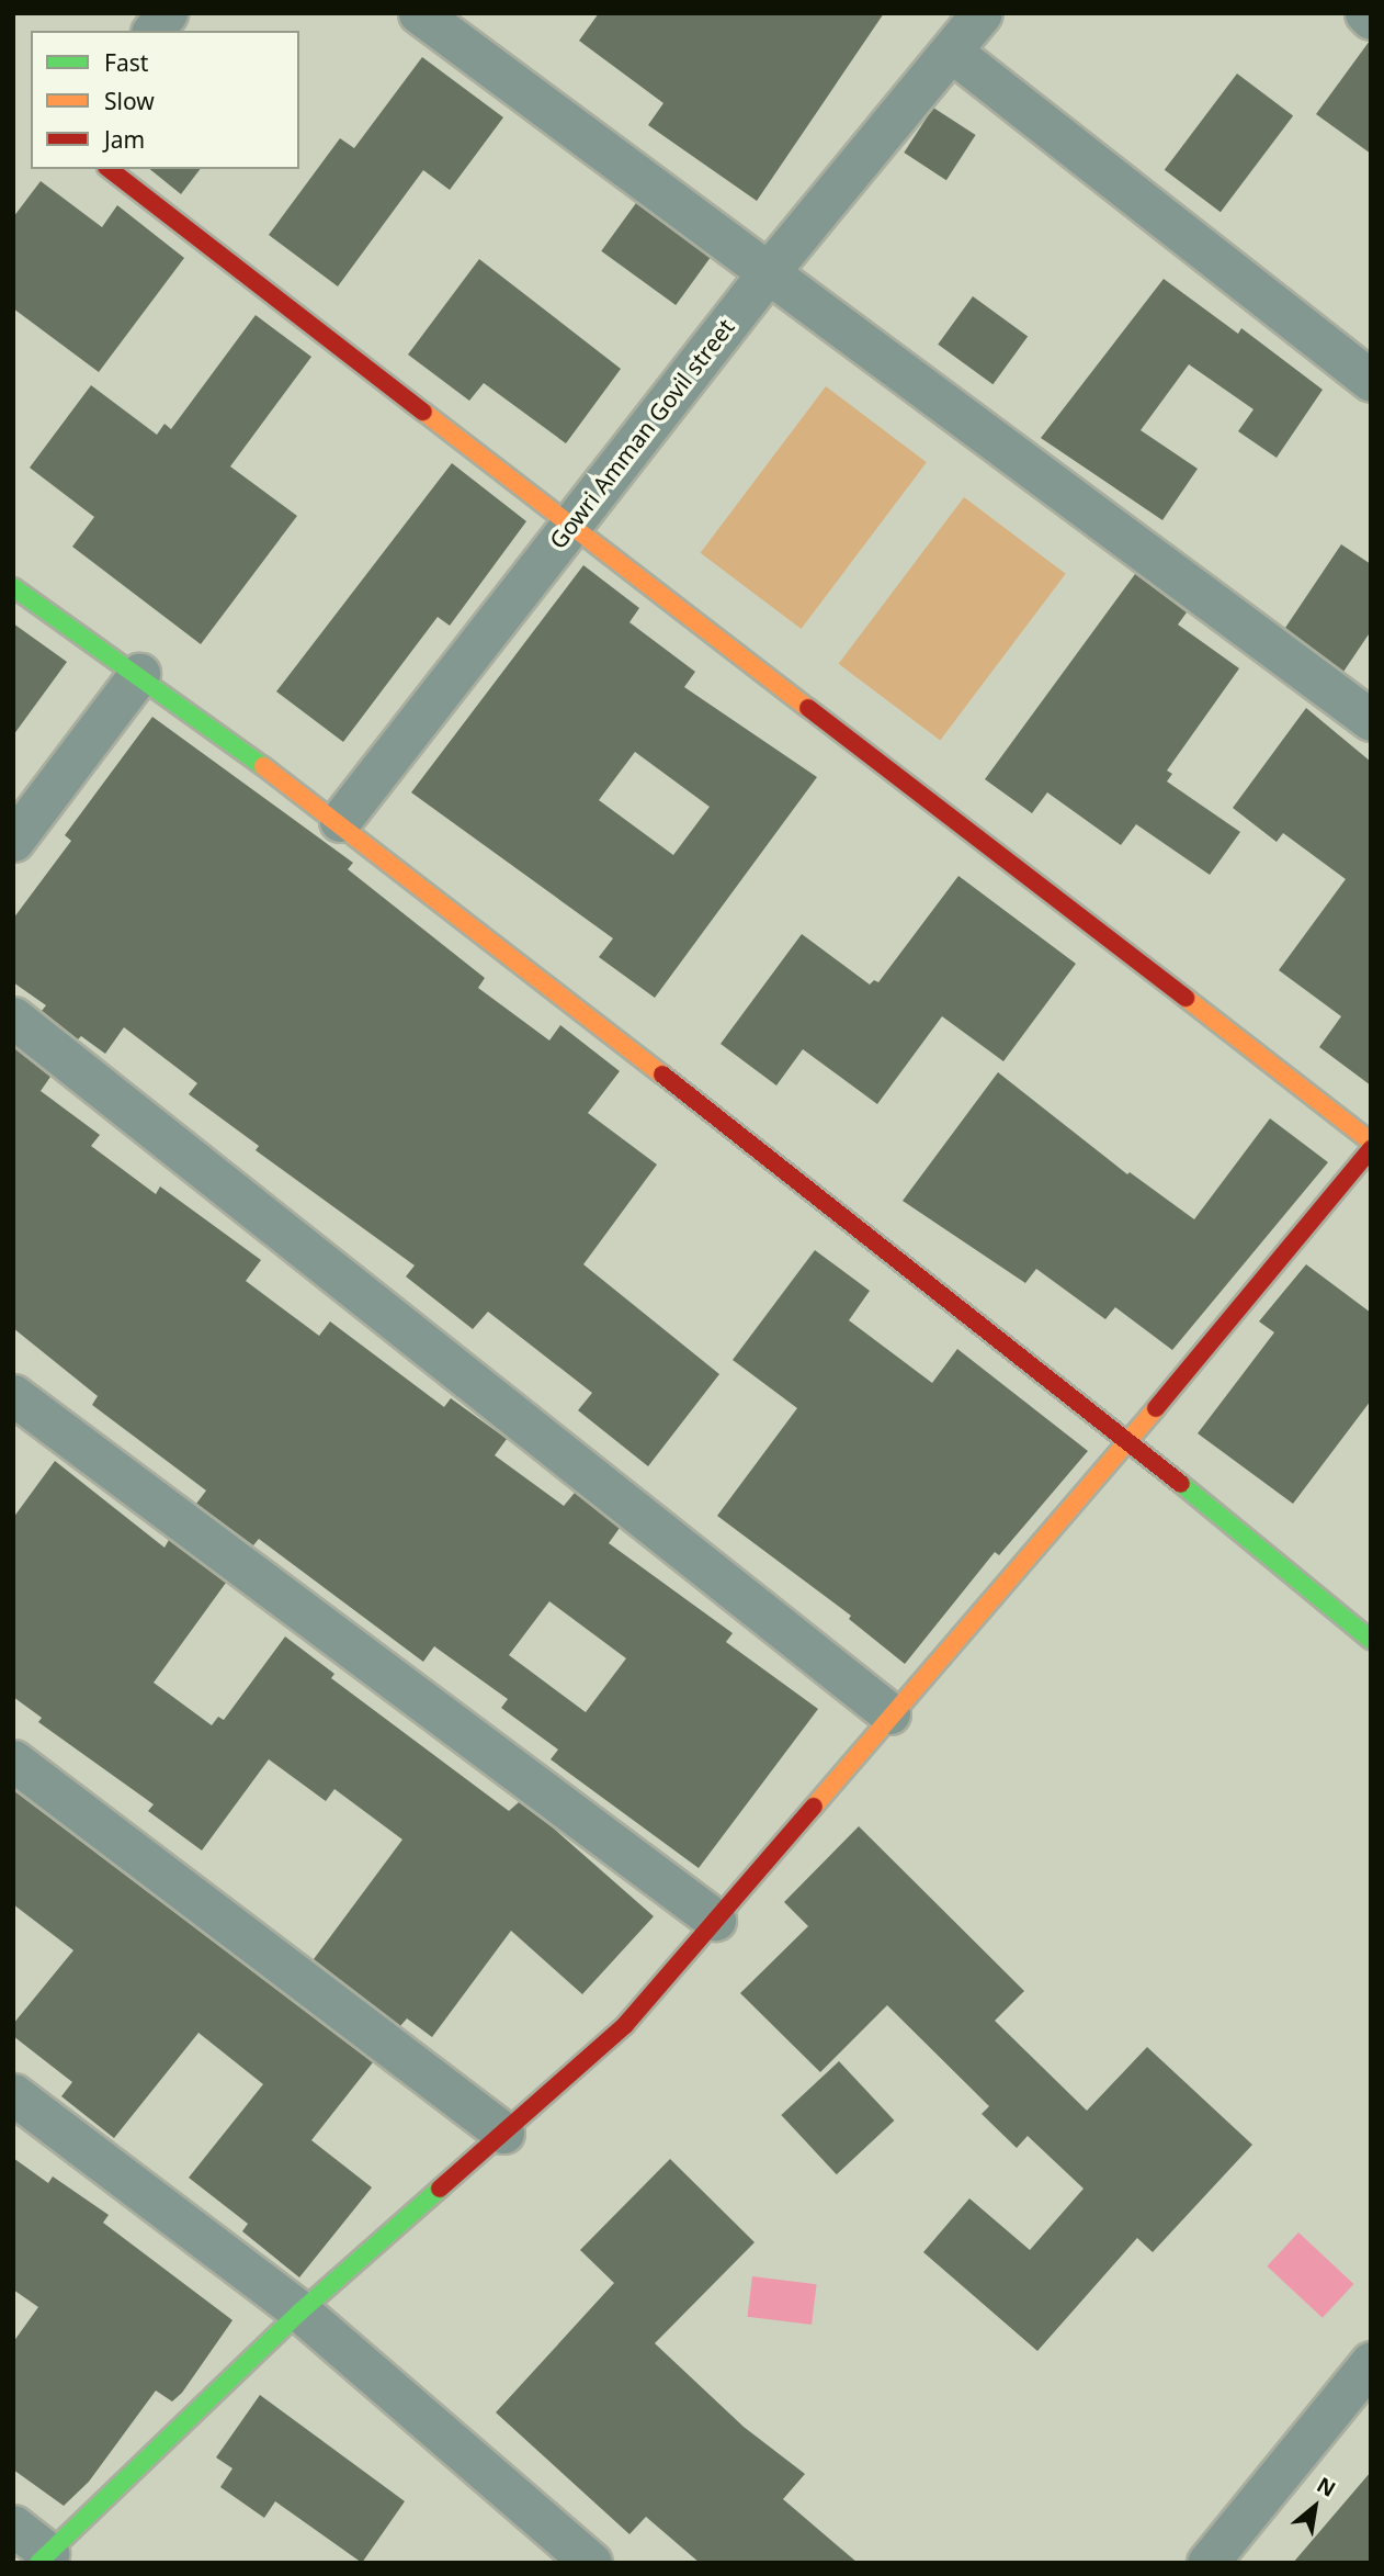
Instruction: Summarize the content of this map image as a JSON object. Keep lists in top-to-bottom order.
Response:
{
  "streets": {
    "street": ["Gowri Amman Govil street"]
  },
  "legend": ["Fast", "Slow", "Jam"],
  "north": "top right"
}
